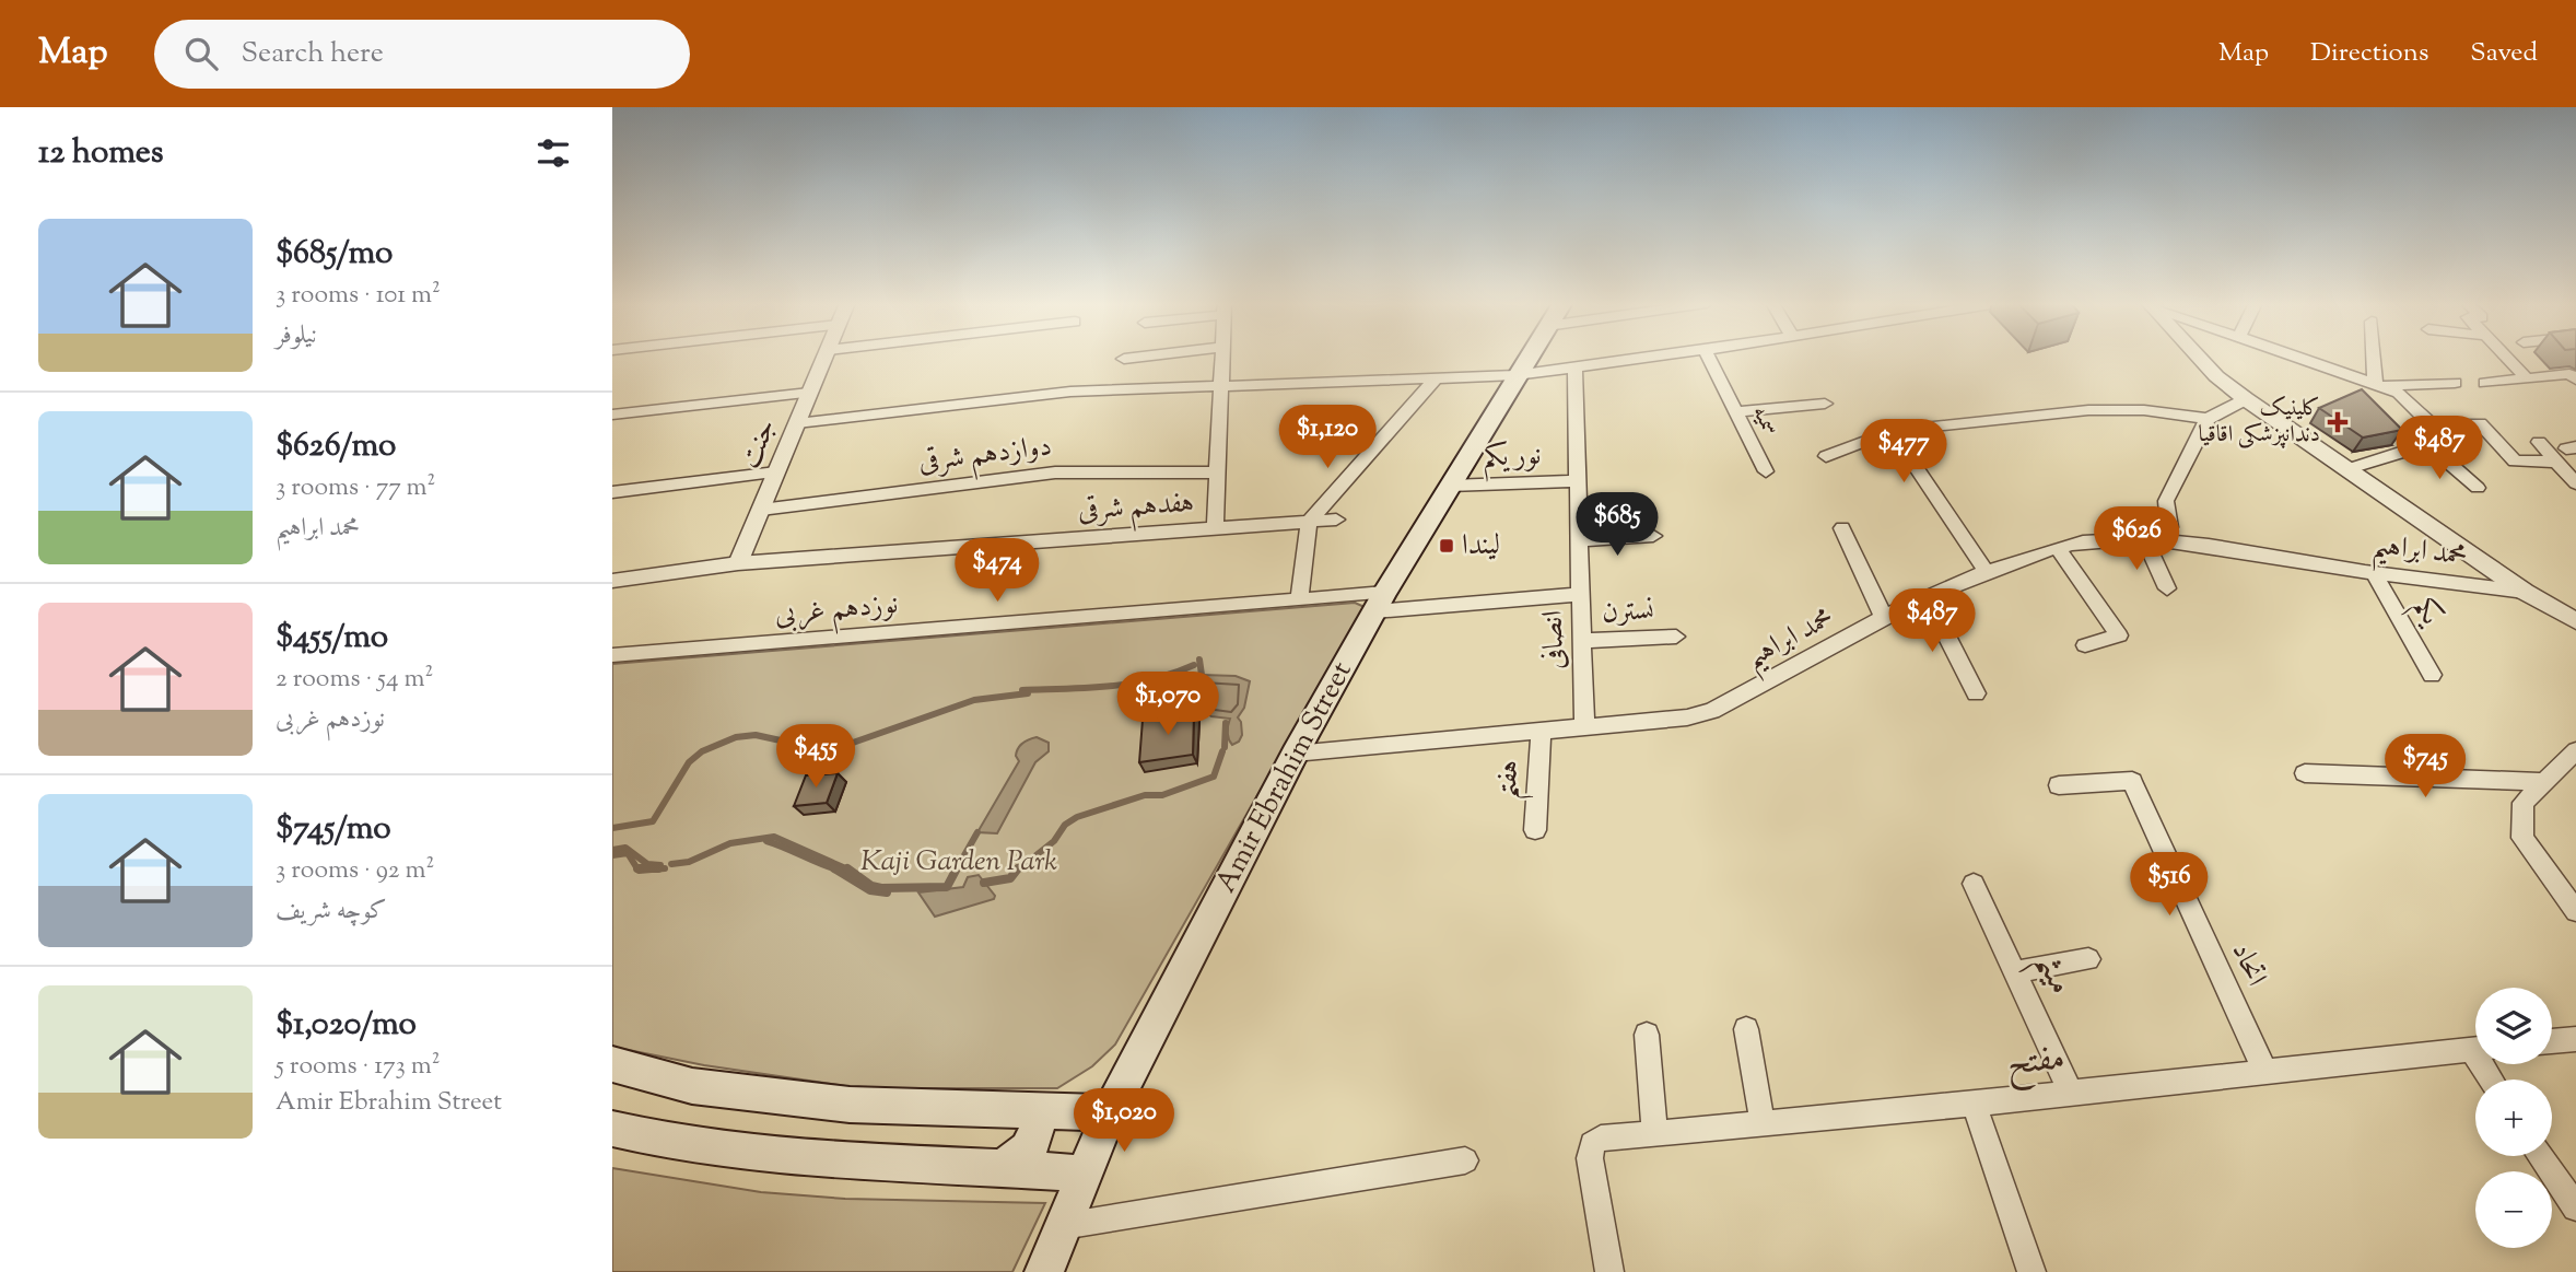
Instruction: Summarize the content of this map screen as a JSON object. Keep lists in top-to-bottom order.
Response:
{
  "streets": {
    "main road": ["Amir Ebrahim Street"],
    "street": [
      "سمیه",
      "جنت",
      "دوازدهم شرقی",
      "نور یکم",
      "هفدهم شرقی",
      "محمد ابراهیم",
      "نوزدهم غربی",
      "یکم",
      "نسترن",
      "انصافی",
      "هفتم",
      "اتحاد",
      "میثم",
      "مفتح"
    ]
  },
  "crossings": [
    ["جنت", "دوازدهم شرقی"],
    ["جنت", "هفدهم شرقی"],
    ["نور یکم", "انصافی"],
    ["نور یکم", "Amir Ebrahim Street"],
    ["محمد ابراهیم", "یکم"],
    ["محمد ابراهیم", "انصافی"],
    ["محمد ابراهیم", "Amir Ebrahim Street"],
    ["محمد ابراهیم", "هفتم"],
    ["نوزدهم غربی", "انصافی"],
    ["نوزدهم غربی", "Amir Ebrahim Street"],
    ["نسترن", "انصافی"],
    ["اتحاد", "مفتح"],
    ["میثم", "مفتح"]
  ],
  "parks": ["Kaji Garden Park"],
  "places": {
    "health": ["کلینیک دندانپزشکی اقاقیا"],
    "transit": ["لیندا"]
  },
  "page": {
    "header": "Map",
    "search": "Search here",
    "nav": ["Map", "Directions", "Saved"],
    "heading": "12 homes",
    "list": [
      {
        "name": "$685/mo",
        "note": "3 rooms · 101 m² · نیلوفر"
      },
      {
        "name": "$626/mo",
        "note": "3 rooms · 77 m² · محمد ابراهیم"
      },
      {
        "name": "$455/mo",
        "note": "2 rooms · 54 m² · نوزدهم غربی"
      },
      {
        "name": "$745/mo",
        "note": "3 rooms · 92 m² · کوچه شریف"
      },
      {
        "name": "$1,020/mo",
        "note": "5 rooms · 173 m² · Amir Ebrahim Street"
      }
    ],
    "price": [
      "$1,120",
      "$487",
      "$477",
      "$685",
      "$626",
      "$474",
      "$487",
      "$1,070",
      "$455",
      "$745",
      "$516",
      "$1,020"
    ],
    "map_buttons": ["+", "−"]
  }
}
